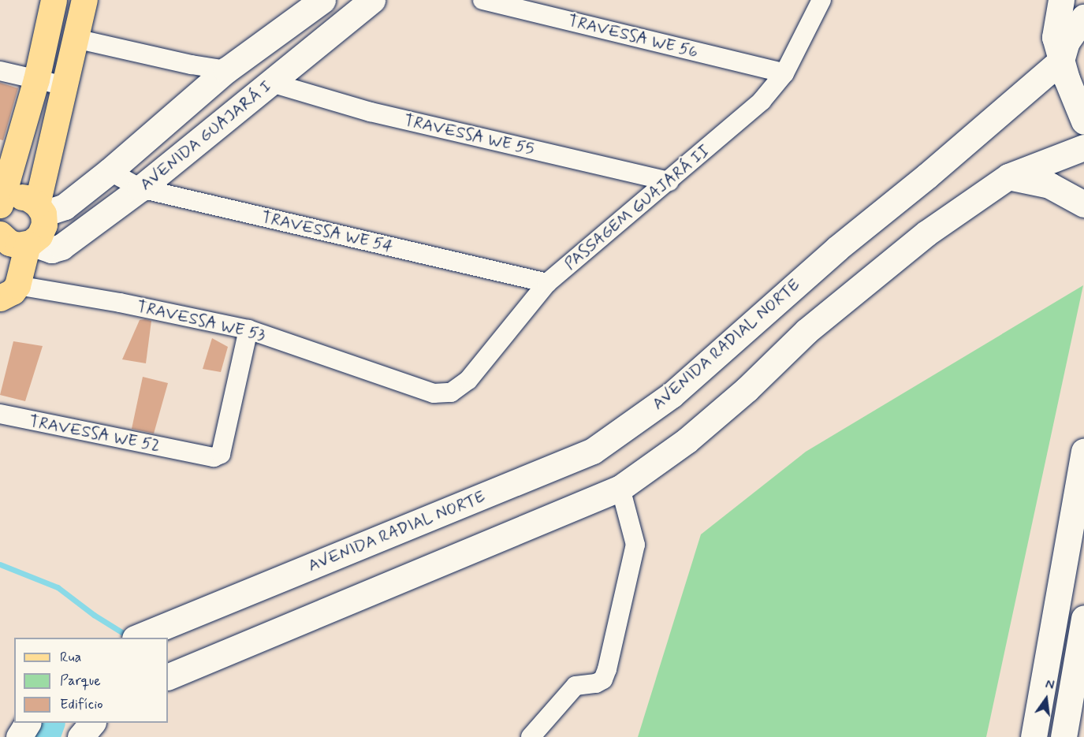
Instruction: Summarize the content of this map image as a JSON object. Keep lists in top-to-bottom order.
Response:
{
  "streets": {
    "main road": ["AVENIDA GUAJARÁ I", "AVENIDA RADIAL NORTE"],
    "street": [
      "TRAVESSA WE 56",
      "TRAVESSA WE 55",
      "PASSAGEM GUAJARÁ II",
      "TRAVESSA WE 54",
      "TRAVESSA WE 53",
      "TRAVESSA WE 52"
    ]
  },
  "crossings": [
    ["TRAVESSA WE 56", "PASSAGEM GUAJARÁ II"],
    ["TRAVESSA WE 55", "AVENIDA GUAJARÁ I"],
    ["TRAVESSA WE 55", "PASSAGEM GUAJARÁ II"],
    ["AVENIDA GUAJARÁ I", "TRAVESSA WE 54"],
    ["PASSAGEM GUAJARÁ II", "TRAVESSA WE 54"],
    ["PASSAGEM GUAJARÁ II", "TRAVESSA WE 53"],
    ["TRAVESSA WE 53", "TRAVESSA WE 52"]
  ],
  "legend": ["Rua", "Parque", "Edifício"],
  "north": "top"
}
